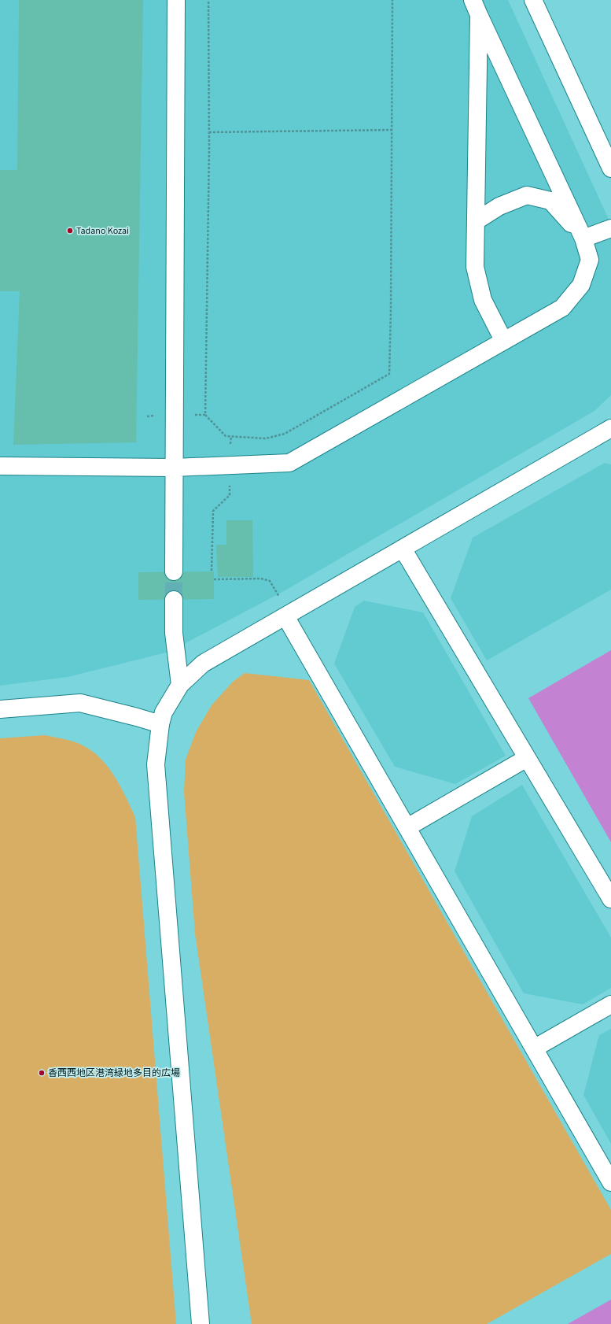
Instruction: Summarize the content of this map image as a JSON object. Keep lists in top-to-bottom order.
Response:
{
  "places": ["Tadano Kozai", "香西西地区港湾緑地多目的広場"]
}
